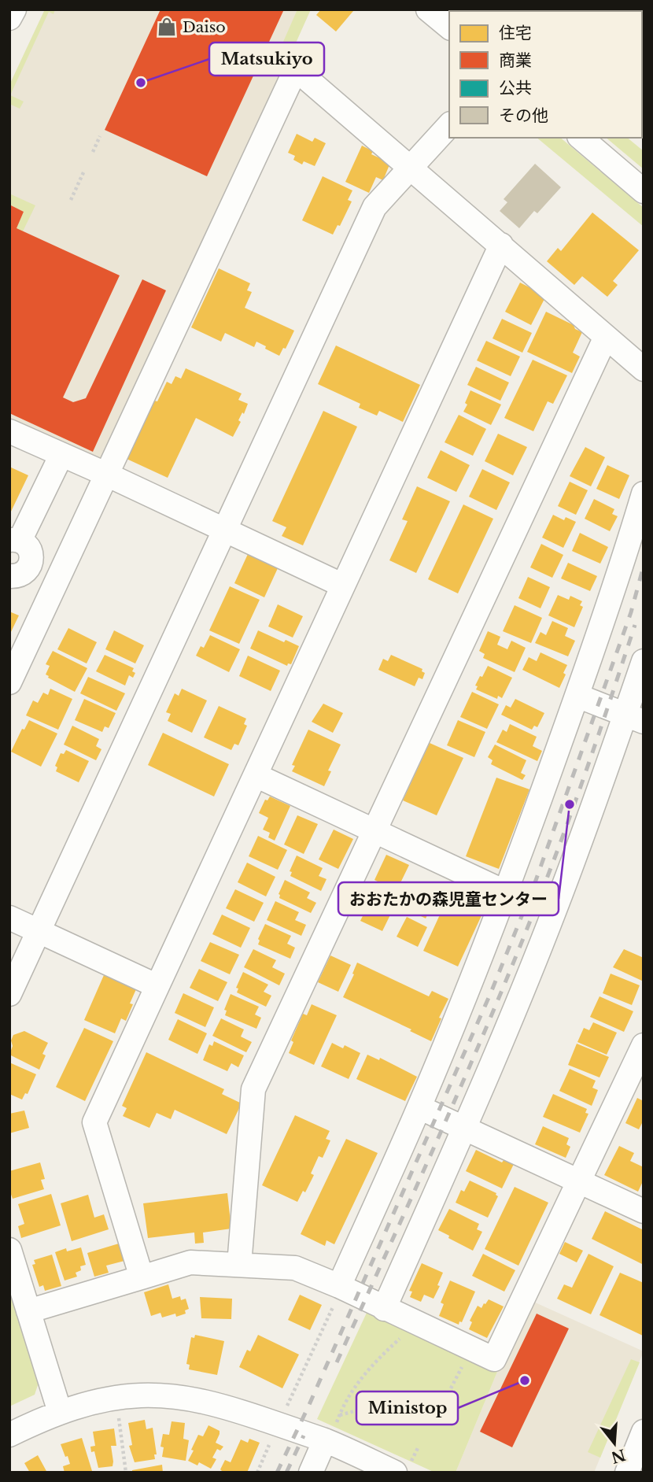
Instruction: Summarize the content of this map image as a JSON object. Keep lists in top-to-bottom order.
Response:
{
  "places": {
    "shop": ["Daiso"],
    "other": ["Matsukiyo", "おおたかの森児童センター", "Ministop"]
  },
  "legend": [
    "住宅",
    "商業",
    "公共",
    "その他"
  ],
  "north": "bottom"
}
